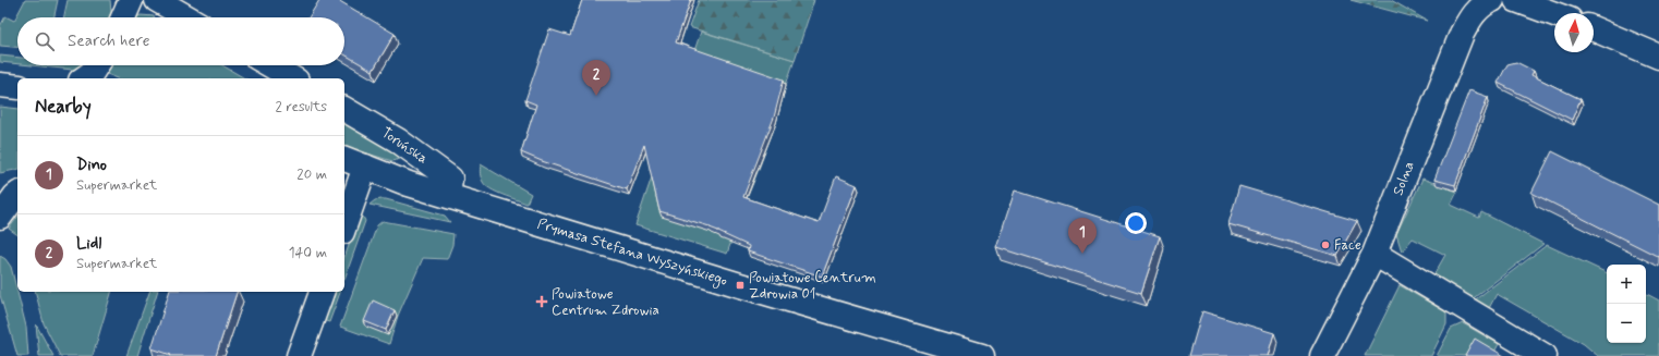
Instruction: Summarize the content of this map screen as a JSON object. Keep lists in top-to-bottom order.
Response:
{
  "streets": {
    "street": ["Toruńska", "Solna", "Prymasa Stefana Wyszyńskiego"]
  },
  "crossings": [
    ["Toruńska", "Prymasa Stefana Wyszyńskiego"]
  ],
  "places": {
    "other": ["Face"],
    "transit": ["Powiatowe Centrum Zdrowia 01"],
    "health": ["Powiatowe Centrum Zdrowia"]
  },
  "north": "top",
  "page": {
    "search": "Search here",
    "pins": ["2", "1"],
    "heading": ["Nearby", "2 results"],
    "list": [
      {
        "mark": "1",
        "name": "Dino",
        "note": "Supermarket",
        "value": "20 m"
      },
      {
        "mark": "2",
        "name": "Lidl",
        "note": "Supermarket",
        "value": "140 m"
      }
    ],
    "map_buttons": ["+", "−"]
  }
}
